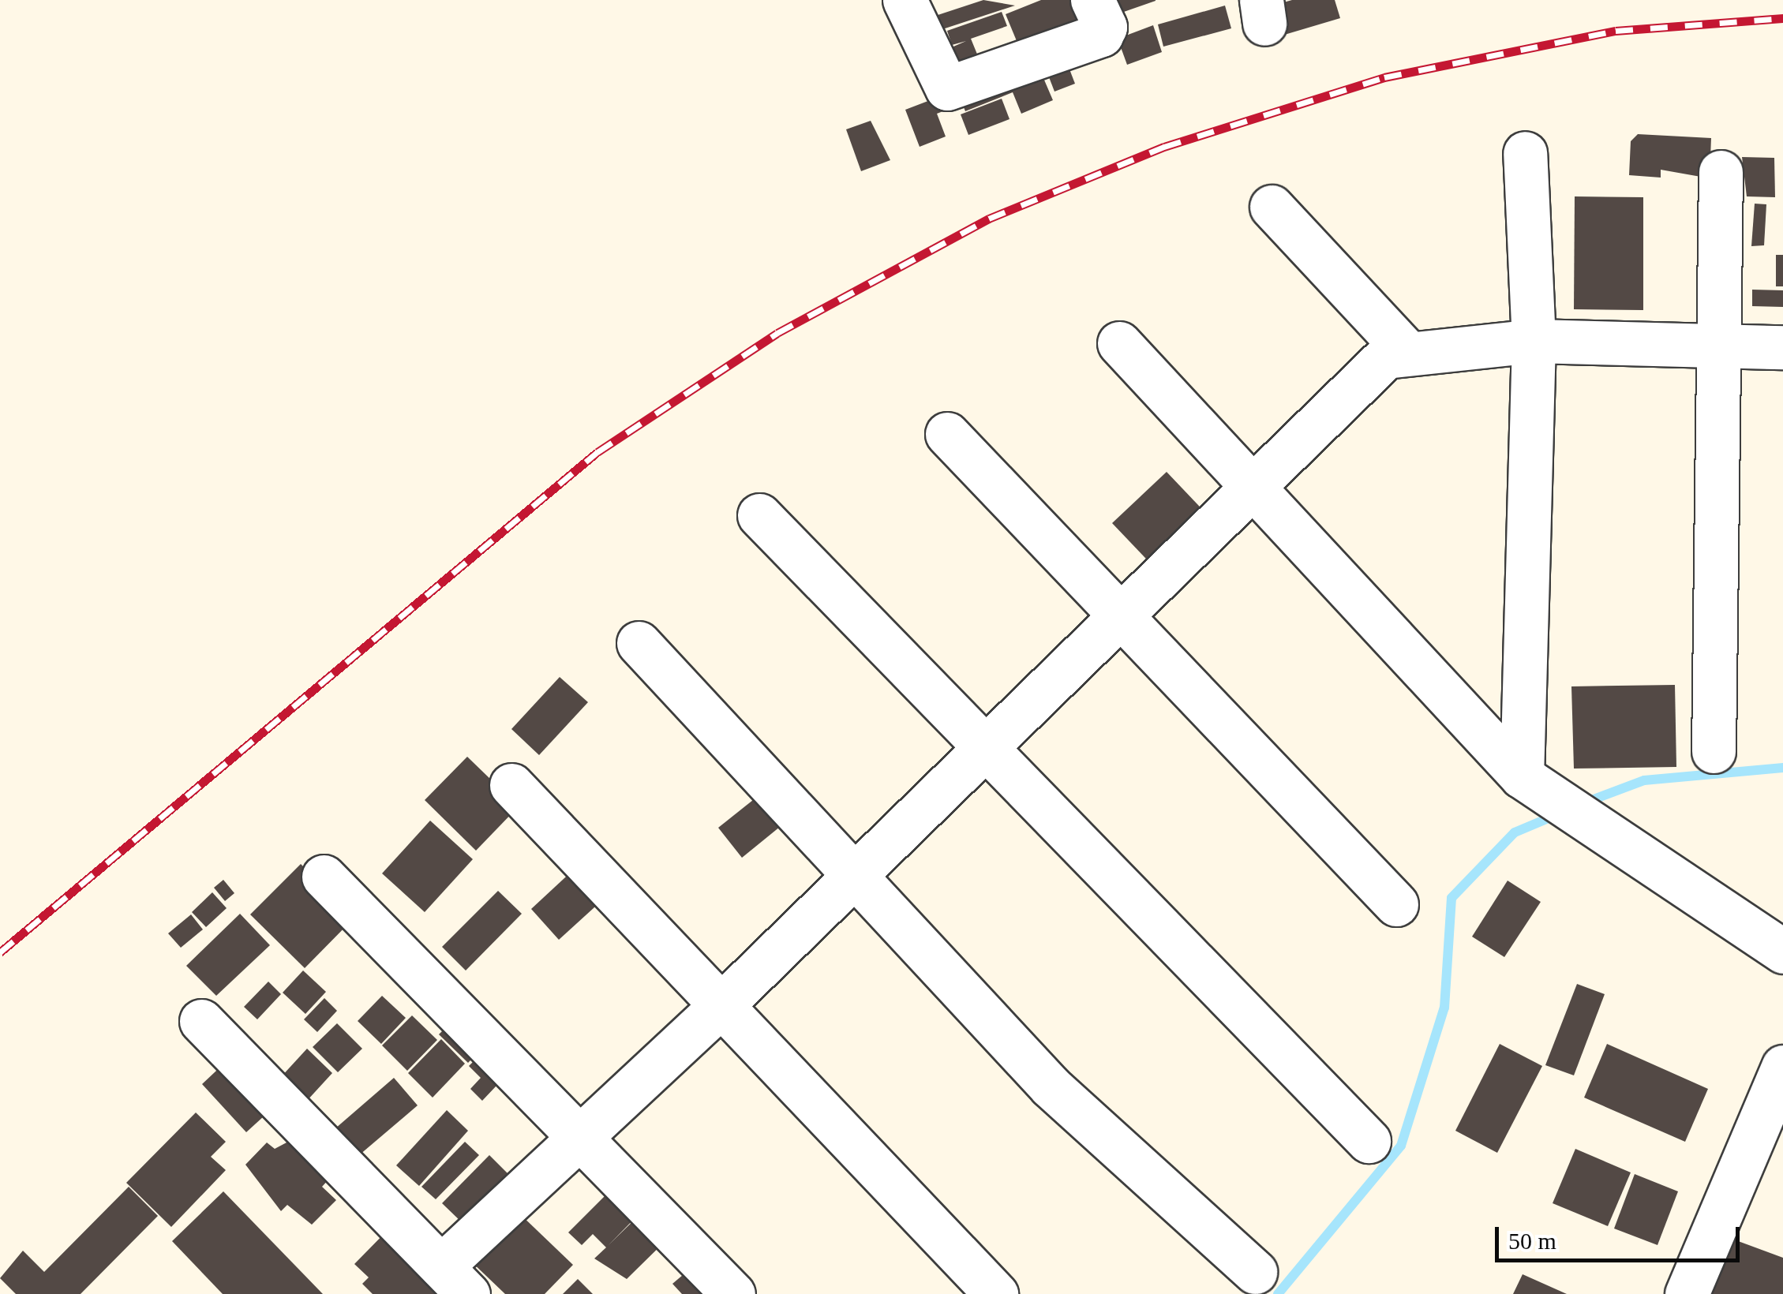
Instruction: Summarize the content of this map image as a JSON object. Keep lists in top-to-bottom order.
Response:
{
  "scale_bar": "50 m"
}
